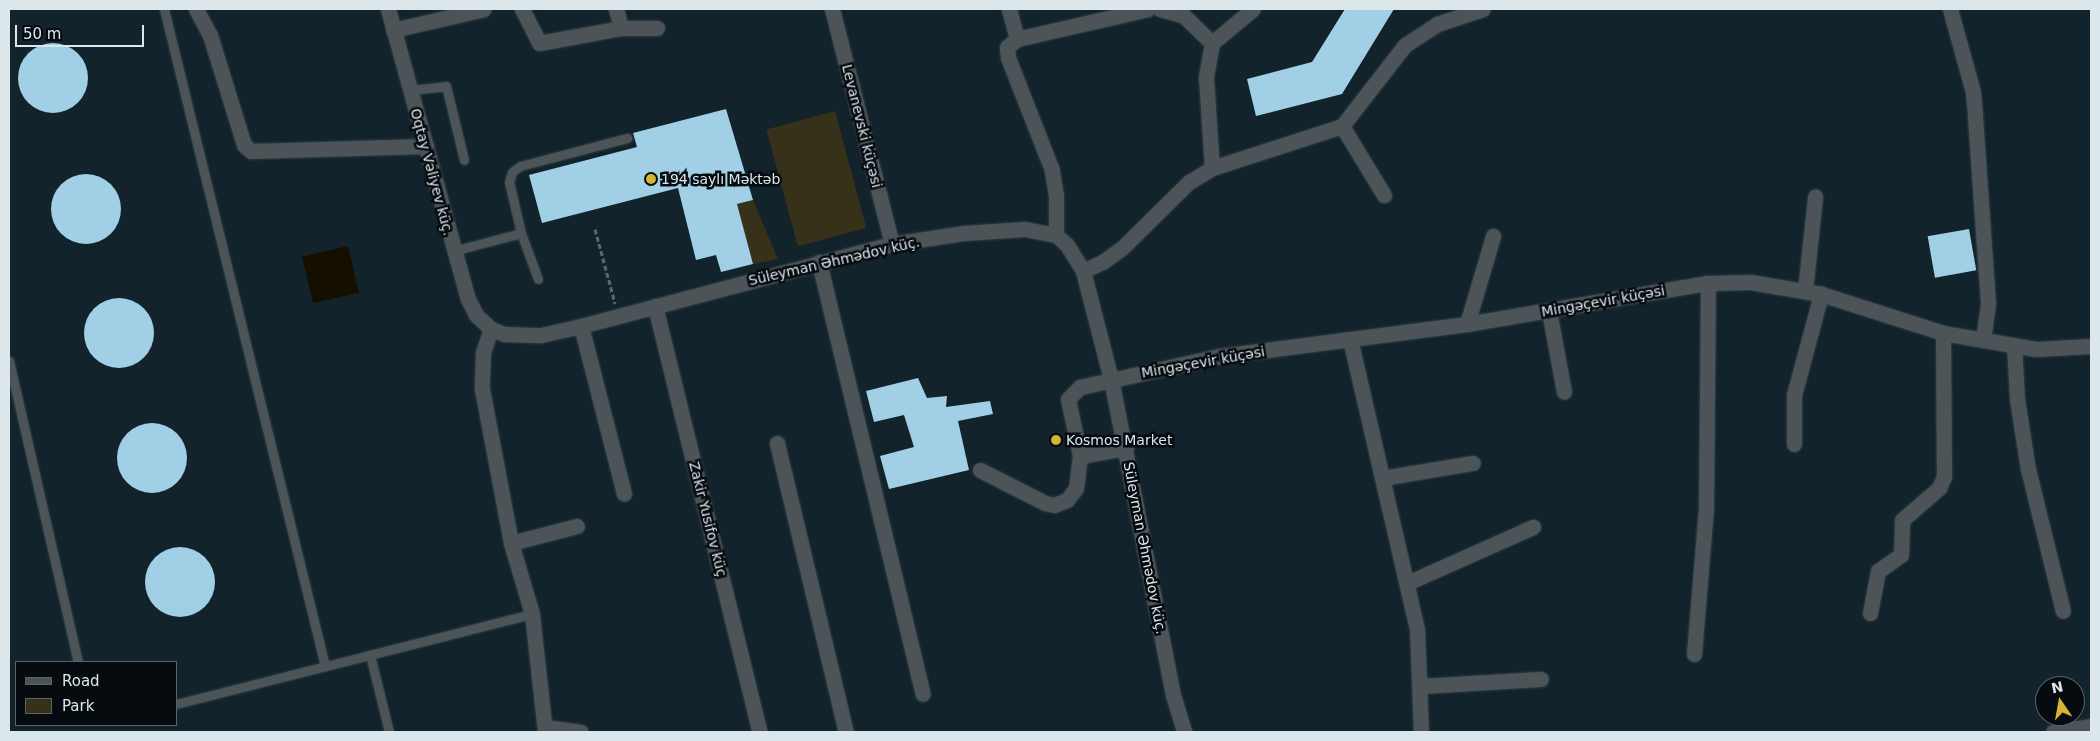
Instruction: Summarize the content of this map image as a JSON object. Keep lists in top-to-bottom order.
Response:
{
  "streets": {
    "street": [
      "Levanevski küçəsi",
      "Oqtay Vəliyev küç.",
      "Süleyman Əhmədov küç.",
      "Mingəçevir küçəsi",
      "Zakir Yusifov küç"
    ]
  },
  "crossings": [
    ["Levanevski küçəsi", "Süleyman Əhmədov küç."],
    ["Oqtay Vəliyev küç.", "Süleyman Əhmədov küç."],
    ["Süleyman Əhmədov küç.", "Mingəçevir küçəsi"],
    ["Süleyman Əhmədov küç.", "Zakir Yusifov küç"]
  ],
  "places": ["194 saylı Məktəb", "Kosmos Market"],
  "legend": ["Road", "Park"],
  "scale_bar": "50 m",
  "north": "top"
}
